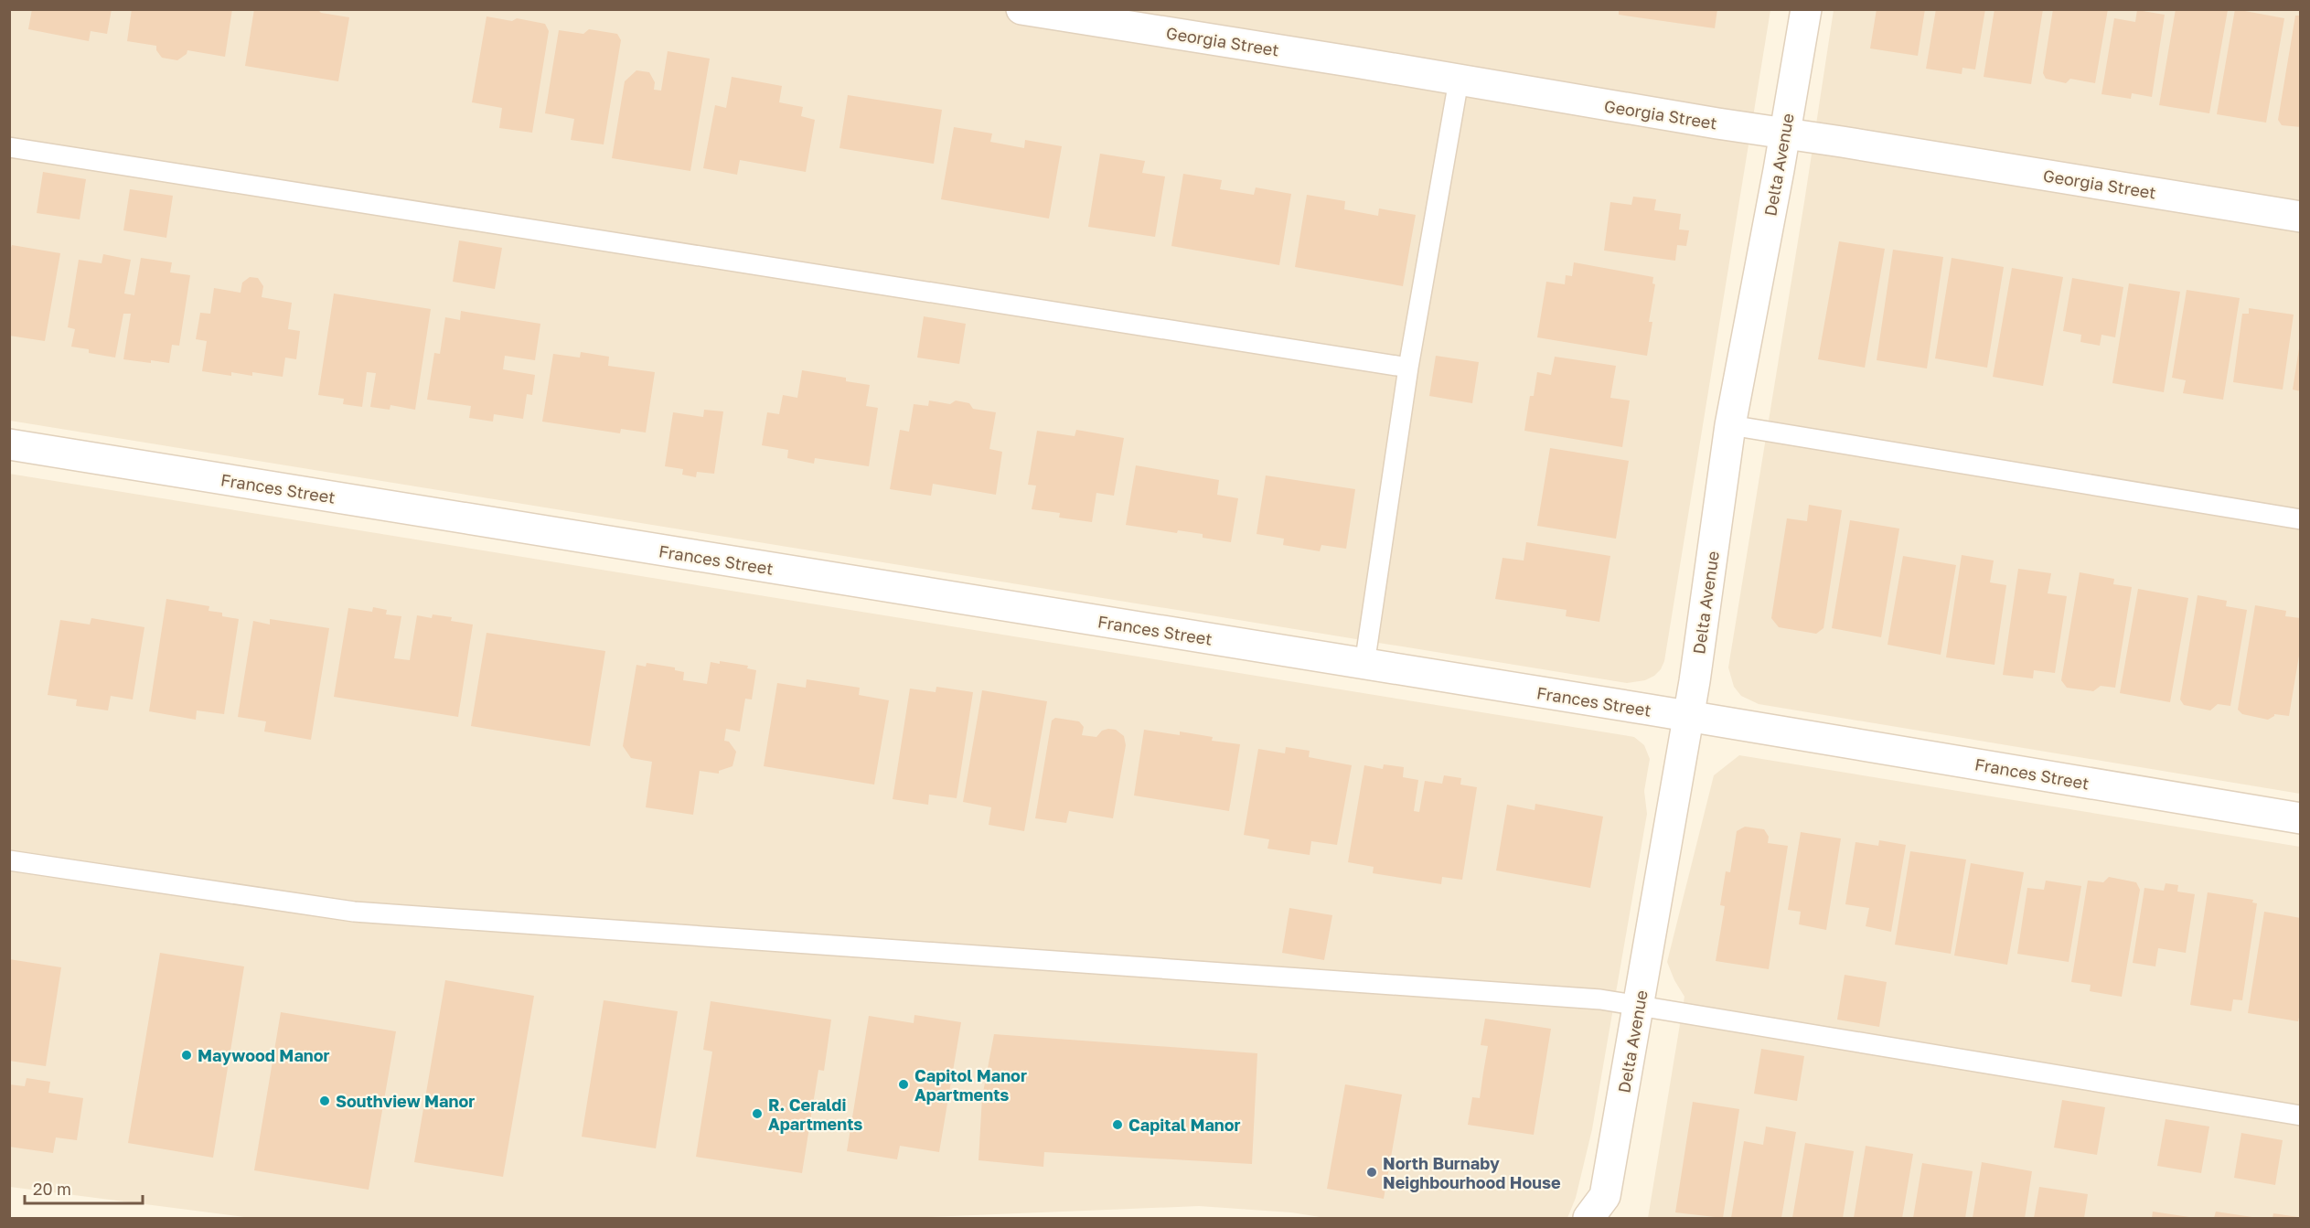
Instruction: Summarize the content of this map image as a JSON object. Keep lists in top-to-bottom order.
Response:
{
  "streets": {
    "street": ["Georgia Street", "Delta Avenue", "Frances Street"]
  },
  "crossings": [
    ["Georgia Street", "Delta Avenue"],
    ["Delta Avenue", "Frances Street"]
  ],
  "places": [
    "Maywood Manor",
    "Capitol Manor Apartments",
    "Southview Manor",
    "R. Ceraldi Apartments",
    "Capital Manor",
    "North Burnaby Neighbourhood House"
  ],
  "scale_bar": "20 m"
}
